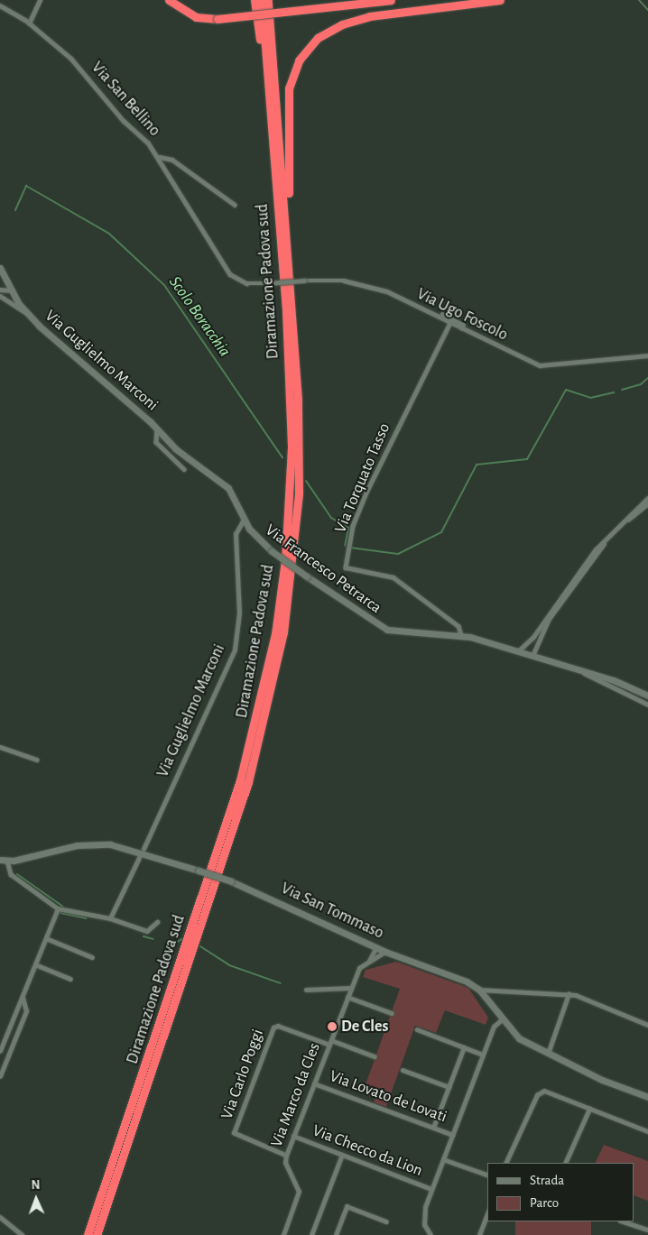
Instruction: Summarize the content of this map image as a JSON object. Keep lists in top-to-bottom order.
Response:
{
  "streets": {
    "highway": ["Diramazione Padova sud"],
    "street": [
      "Via San Bellino",
      "Via Ugo Foscolo",
      "Via Guglielmo Marconi",
      "Via Torquato Tasso",
      "Via Francesco Petrarca",
      "Via San Tommaso",
      "Via Carlo Poggi",
      "Via Marco da Cles",
      "Via Lovato de Lovati",
      "Via Checco da Lion"
    ]
  },
  "crossings": [
    ["Via San Bellino", "Via Ugo Foscolo"],
    ["Via Ugo Foscolo", "Via Torquato Tasso"],
    ["Via Guglielmo Marconi", "Via Francesco Petrarca"],
    ["Via Torquato Tasso", "Via Francesco Petrarca"],
    ["Via San Tommaso", "Via Marco da Cles"],
    ["Via Carlo Poggi", "Via Marco da Cles"],
    ["Via Marco da Cles", "Via Lovato de Lovati"],
    ["Via Marco da Cles", "Via Checco da Lion"]
  ],
  "water": ["Scolo Boracchia"],
  "places": ["De Cles"],
  "legend": ["Strada", "Parco"],
  "north": "top"
}
